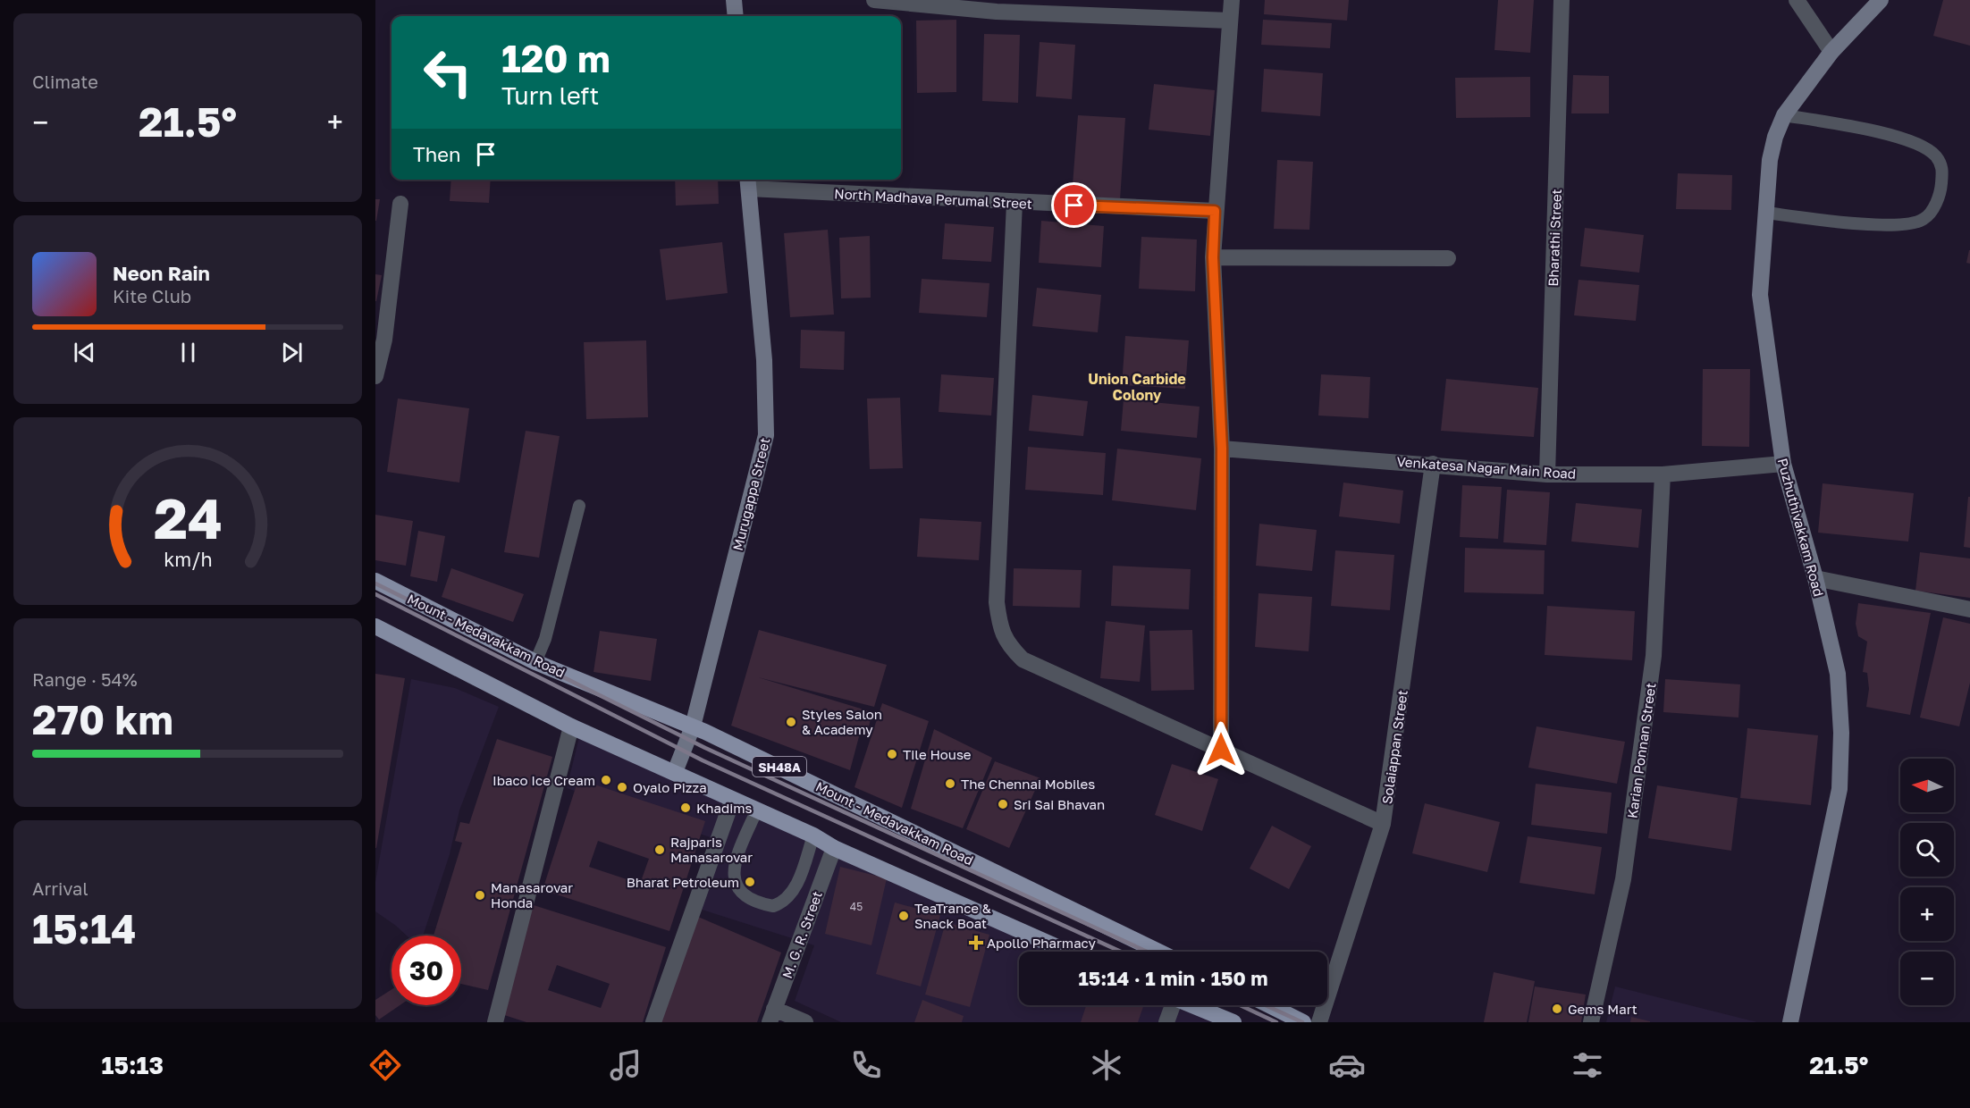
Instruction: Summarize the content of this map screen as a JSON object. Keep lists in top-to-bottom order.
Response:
{
  "streets": {
    "main road": ["Mount - Medavakkam Road", "SH48A"],
    "street": [
      "North Madhava Perumal Street",
      "Bharathi Street",
      "Venkatesa Nagar Main Road",
      "Murugappa Street",
      "Puzhuthivakkam Road",
      "Solaiappan Street",
      "Karian Ponnan Street",
      "M. G. R. Street"
    ]
  },
  "crossings": [
    ["North Madhava Perumal Street", "Murugappa Street"],
    ["Bharathi Street", "Venkatesa Nagar Main Road"],
    ["Venkatesa Nagar Main Road", "Puzhuthivakkam Road"],
    ["Venkatesa Nagar Main Road", "Solaiappan Street"],
    ["Venkatesa Nagar Main Road", "Karian Ponnan Street"],
    ["Murugappa Street", "Mount - Medavakkam Road"]
  ],
  "districts": ["Union Carbide Colony"],
  "places": {
    "other": [
      "Styles Salon & Academy",
      "Tile House",
      "Ibaco Ice Cream",
      "The Chennai Mobiles",
      "Oyalo Pizza",
      "Sri Sai Bhavan",
      "Khadims",
      "Rajparis Manasarovar",
      "Bharat Petroleum",
      "Manasarovar Honda",
      "TeaTrance & Snack Boat",
      "Gems Mart"
    ],
    "health": ["Apollo Pharmacy"]
  },
  "house_numbers": ["45"],
  "north": "left",
  "page": {
    "tile": [
      "Climate",
      ["Range · 54%", "270 km"],
      ["Arrival", "15:14"]
    ],
    "turn": ["120 m", "Turn left"],
    "heat": ["−", "21.5°", "+"],
    "then": "Then",
    "song": ["Neon Rain", "Kite Club"],
    "map_buttons": ["+", "−"],
    "limit": "30",
    "trip": "15:14 · 1 min · 150 m",
    "tabs": ["15:13", "21.5°"],
    "gauge": ["24", "km/h"]
  }
}
